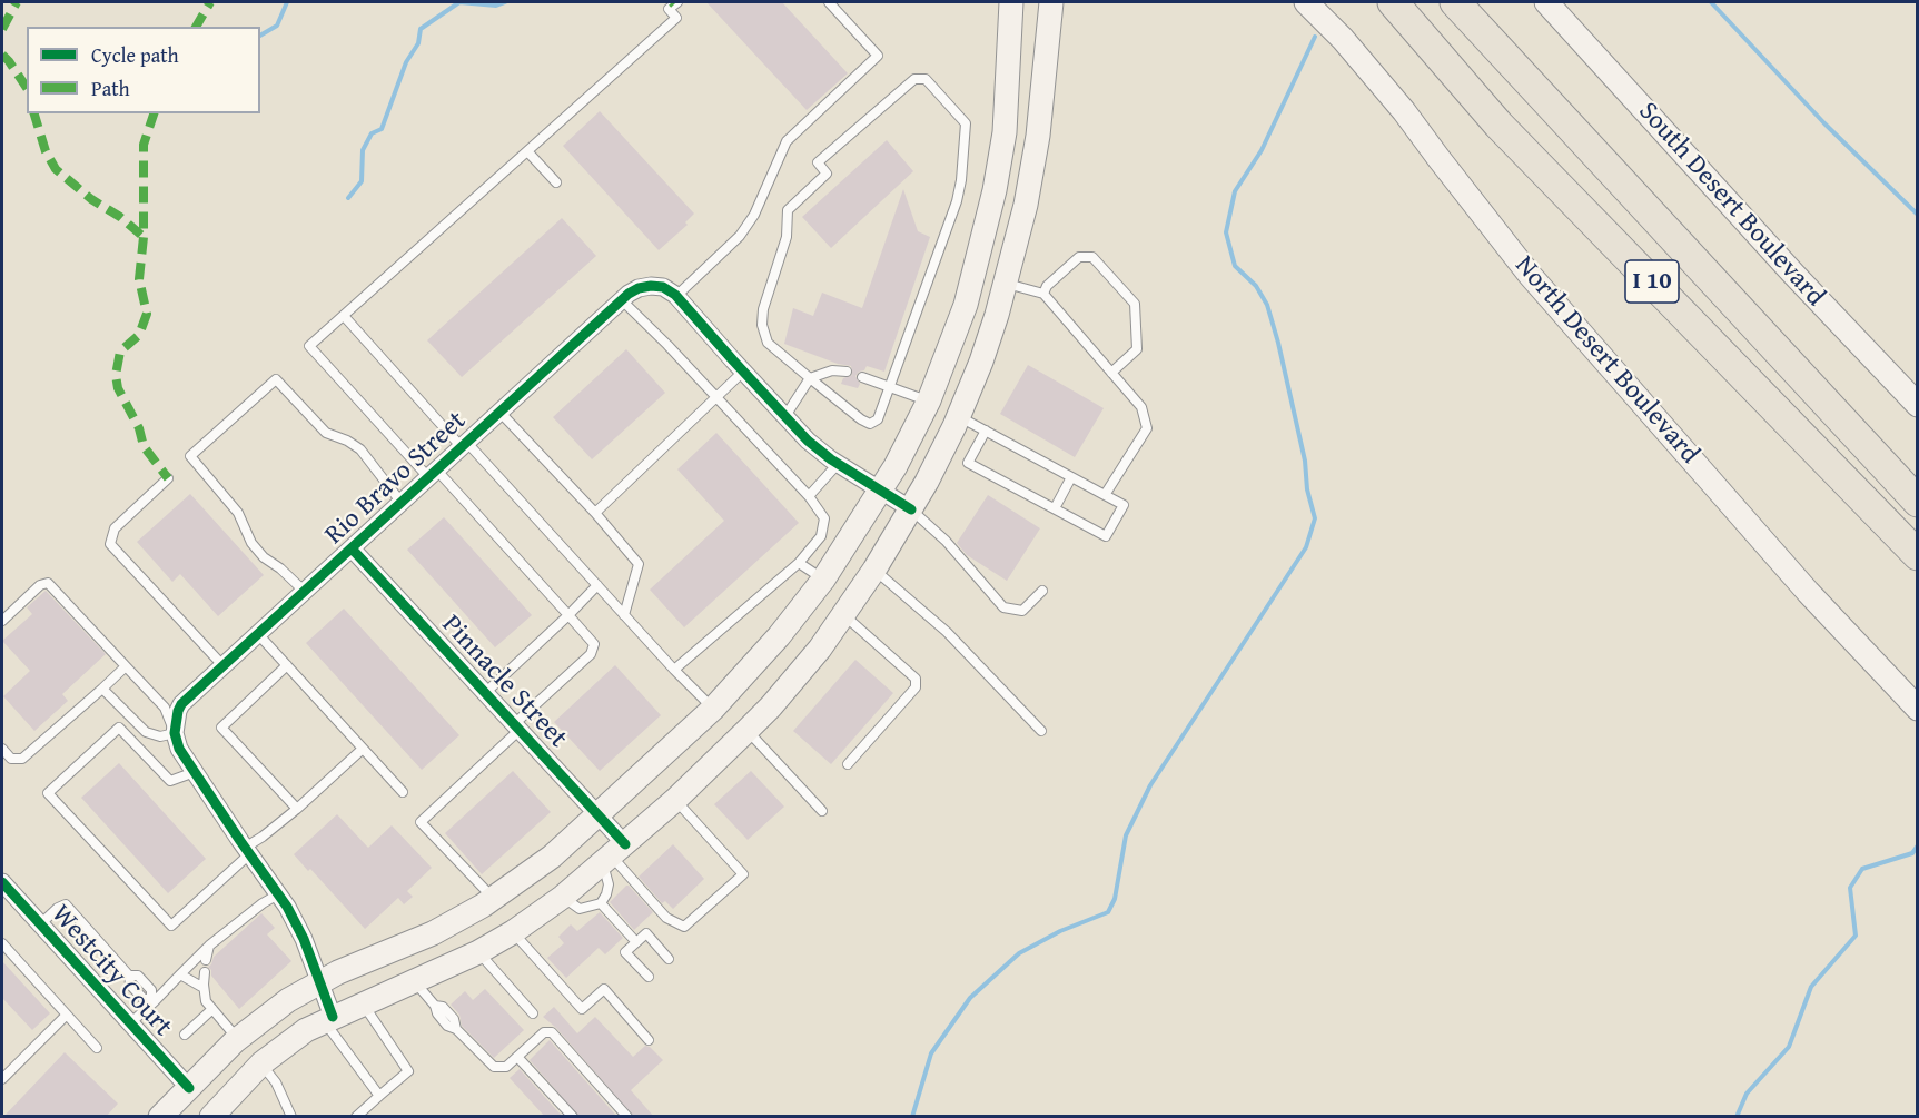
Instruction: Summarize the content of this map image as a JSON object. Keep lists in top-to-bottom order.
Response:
{
  "streets": {
    "highway": ["I 10"],
    "main road": ["South Desert Boulevard", "North Desert Boulevard"],
    "street": ["Rio Bravo Street", "Pinnacle Street", "Westcity Court"]
  },
  "crossings": [
    ["Rio Bravo Street", "Pinnacle Street"]
  ],
  "legend": ["Cycle path", "Path"]
}
